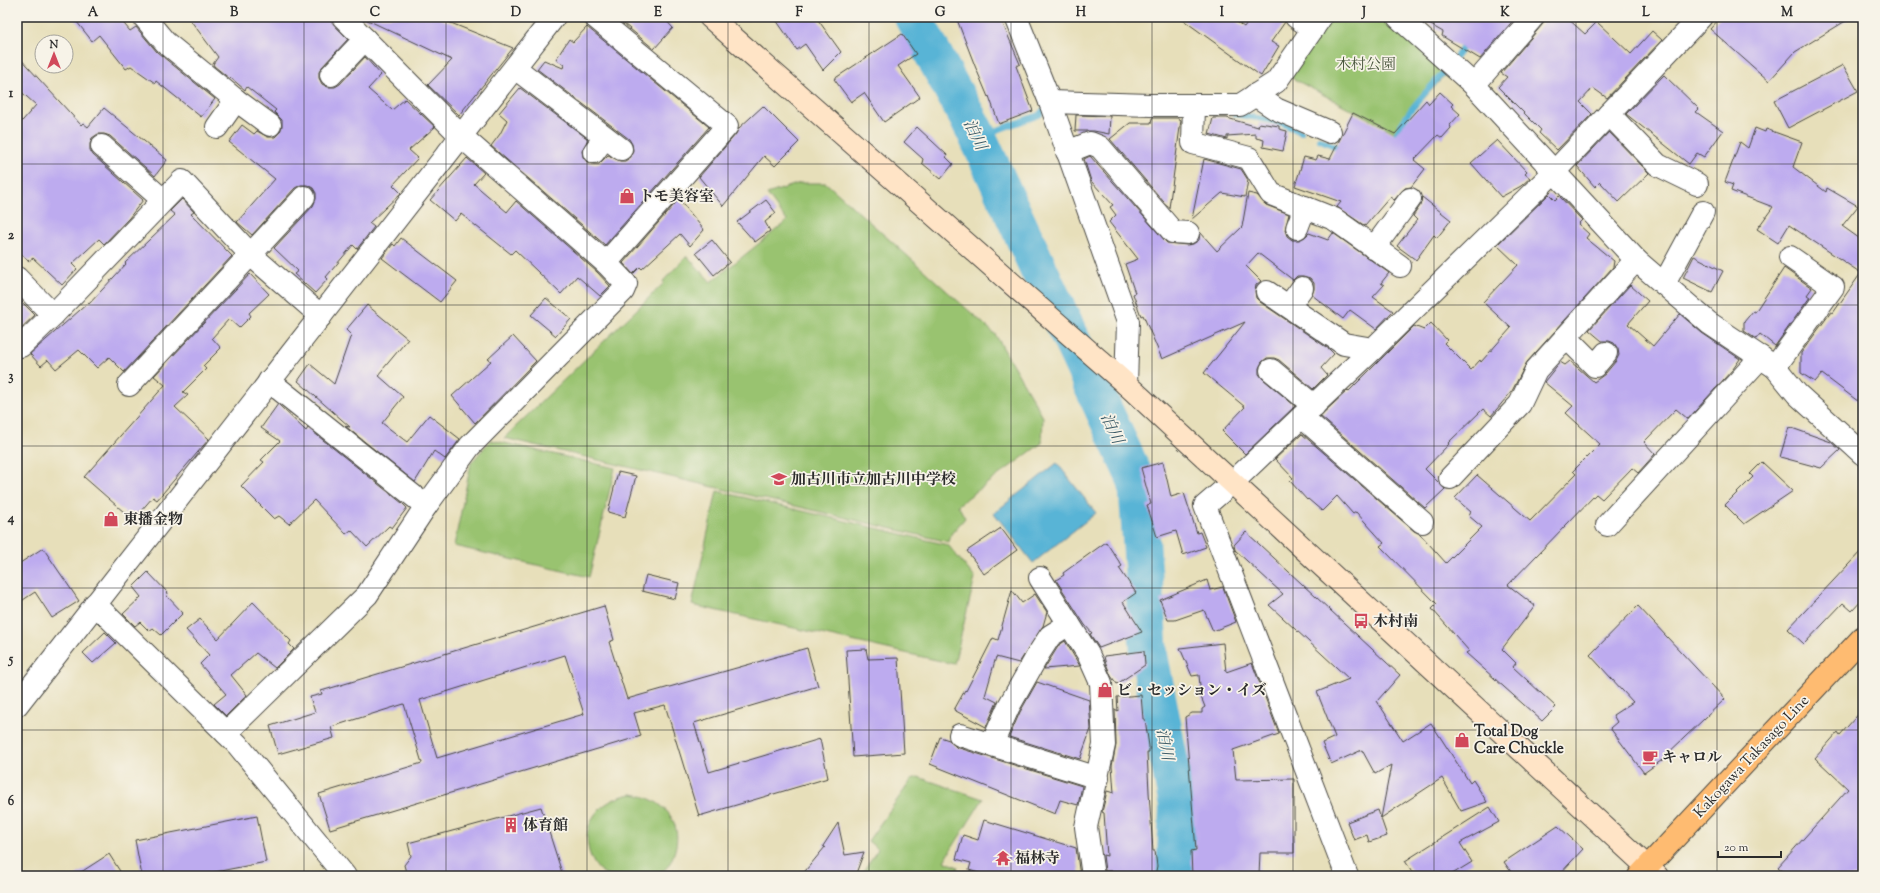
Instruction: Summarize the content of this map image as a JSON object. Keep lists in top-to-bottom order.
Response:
{
  "streets": {
    "main road": ["Kakogawa Takasago Line"]
  },
  "water": ["泊川"],
  "parks": ["木村公園"],
  "places": {
    "shop": [
      "トモ美容室",
      "東播金物",
      "ビ・セッション・イズ",
      "Total Dog Care Chuckle"
    ],
    "school or university": ["加古川市立加古川中学校"],
    "bus stop": ["木村南"],
    "cafe": ["キャロル"],
    "building": ["体育館"],
    "temple": ["福林寺"]
  },
  "scale_bar": "20 m",
  "north": "top",
  "grid": {
    "columns": [
      "A",
      "B",
      "C",
      "D",
      "E",
      "F",
      "G",
      "H",
      "I",
      "J",
      "K",
      "L",
      "M"
    ],
    "rows": [
      "1",
      "2",
      "3",
      "4",
      "5",
      "6"
    ]
  }
}
